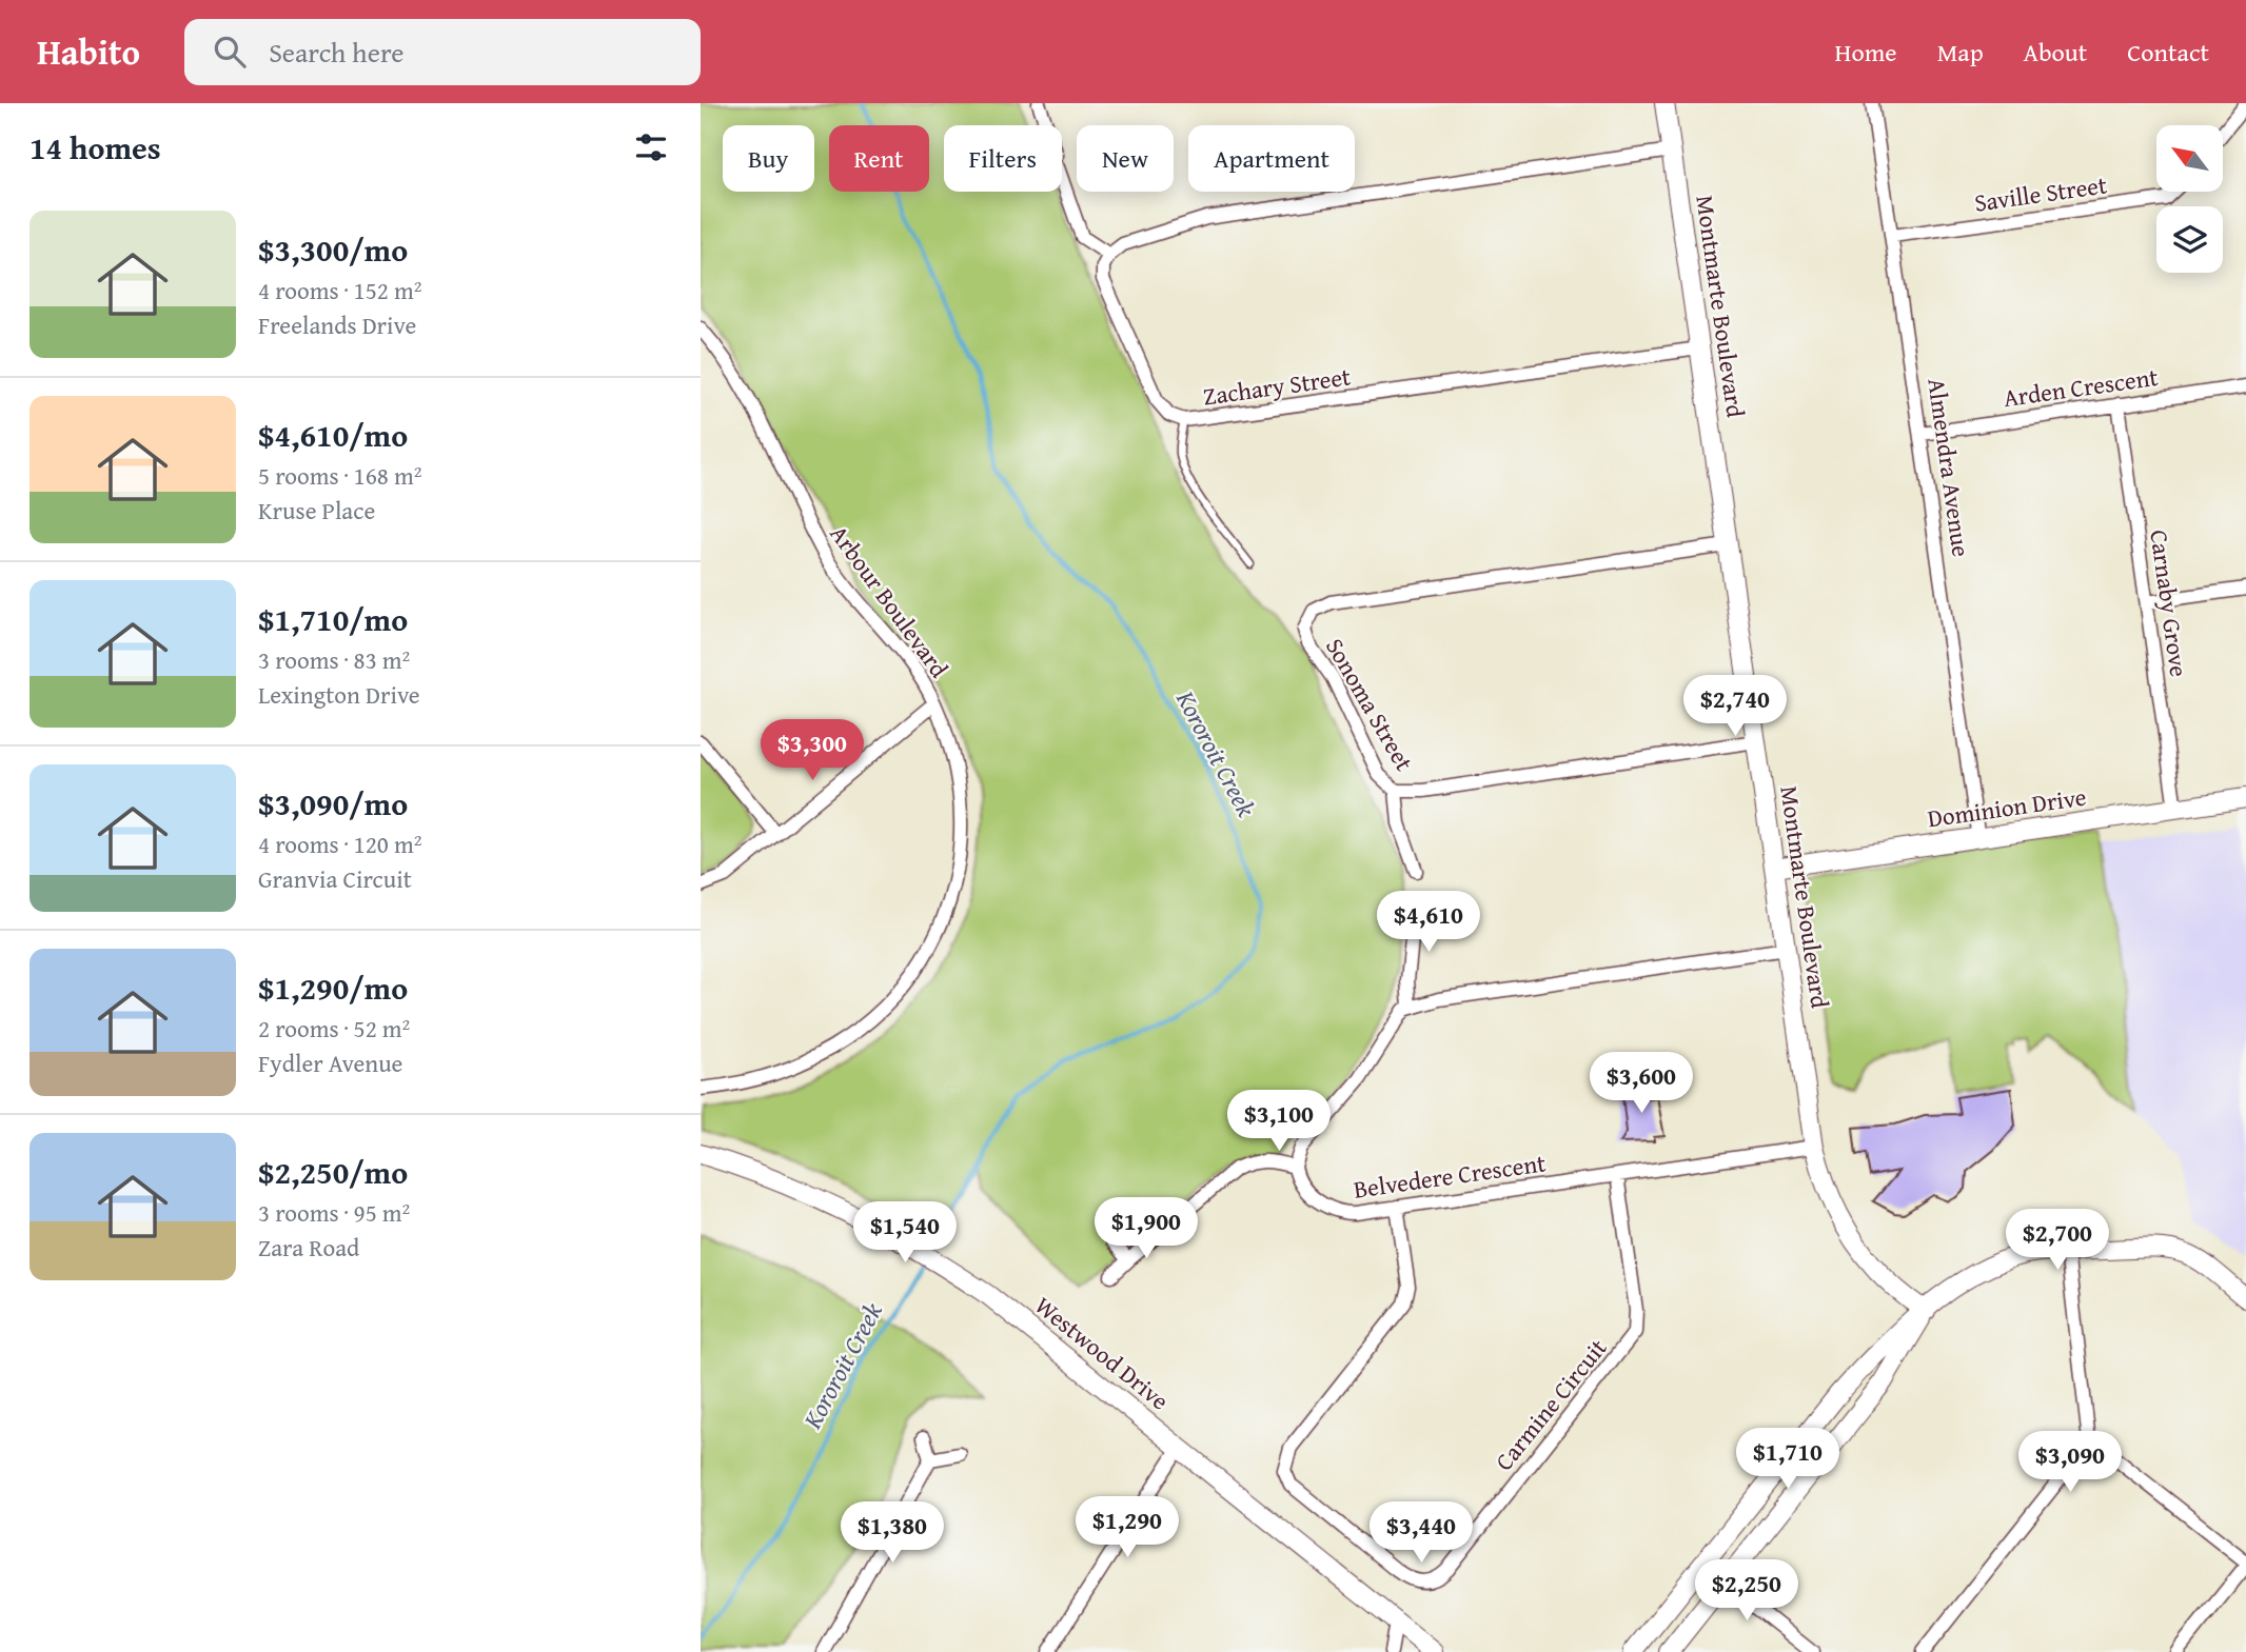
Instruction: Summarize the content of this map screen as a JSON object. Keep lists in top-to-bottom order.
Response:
{
  "streets": {
    "street": [
      "Saville Street",
      "Montmarte Boulevard",
      "Zachary Street",
      "Arden Crescent",
      "Almendra Avenue",
      "Arbour Boulevard",
      "Carnaby Grove",
      "Sonoma Street",
      "Dominion Drive",
      "Belvedere Crescent",
      "Westwood Drive",
      "Carmine Circuit"
    ]
  },
  "crossings": [
    ["Saville Street", "Almendra Avenue"],
    ["Montmarte Boulevard", "Zachary Street"],
    ["Montmarte Boulevard", "Sonoma Street"],
    ["Montmarte Boulevard", "Dominion Drive"],
    ["Montmarte Boulevard", "Belvedere Crescent"],
    ["Arden Crescent", "Almendra Avenue"],
    ["Arden Crescent", "Carnaby Grove"],
    ["Almendra Avenue", "Dominion Drive"],
    ["Carnaby Grove", "Dominion Drive"],
    ["Belvedere Crescent", "Carmine Circuit"]
  ],
  "water": ["Kororoit Creek"],
  "north": "top left",
  "page": {
    "header": "Habito",
    "search": "Search here",
    "nav": [
      "Home",
      "Map",
      "About",
      "Contact"
    ],
    "heading": "14 homes",
    "chip": [
      "Buy",
      "Rent",
      "Filters",
      "New",
      "Apartment"
    ],
    "list": [
      {
        "name": "$3,300/mo",
        "note": "4 rooms · 152 m² · Freelands Drive"
      },
      {
        "name": "$4,610/mo",
        "note": "5 rooms · 168 m² · Kruse Place"
      },
      {
        "name": "$1,710/mo",
        "note": "3 rooms · 83 m² · Lexington Drive"
      },
      {
        "name": "$3,090/mo",
        "note": "4 rooms · 120 m² · Granvia Circuit"
      },
      {
        "name": "$1,290/mo",
        "note": "2 rooms · 52 m² · Fydler Avenue"
      },
      {
        "name": "$2,250/mo",
        "note": "3 rooms · 95 m² · Zara Road"
      }
    ],
    "price": [
      "$2,740",
      "$3,300",
      "$4,610",
      "$3,600",
      "$3,100",
      "$1,900",
      "$1,540",
      "$2,700",
      "$1,710",
      "$3,090",
      "$1,290",
      "$1,380",
      "$3,440",
      "$2,250"
    ]
  }
}
